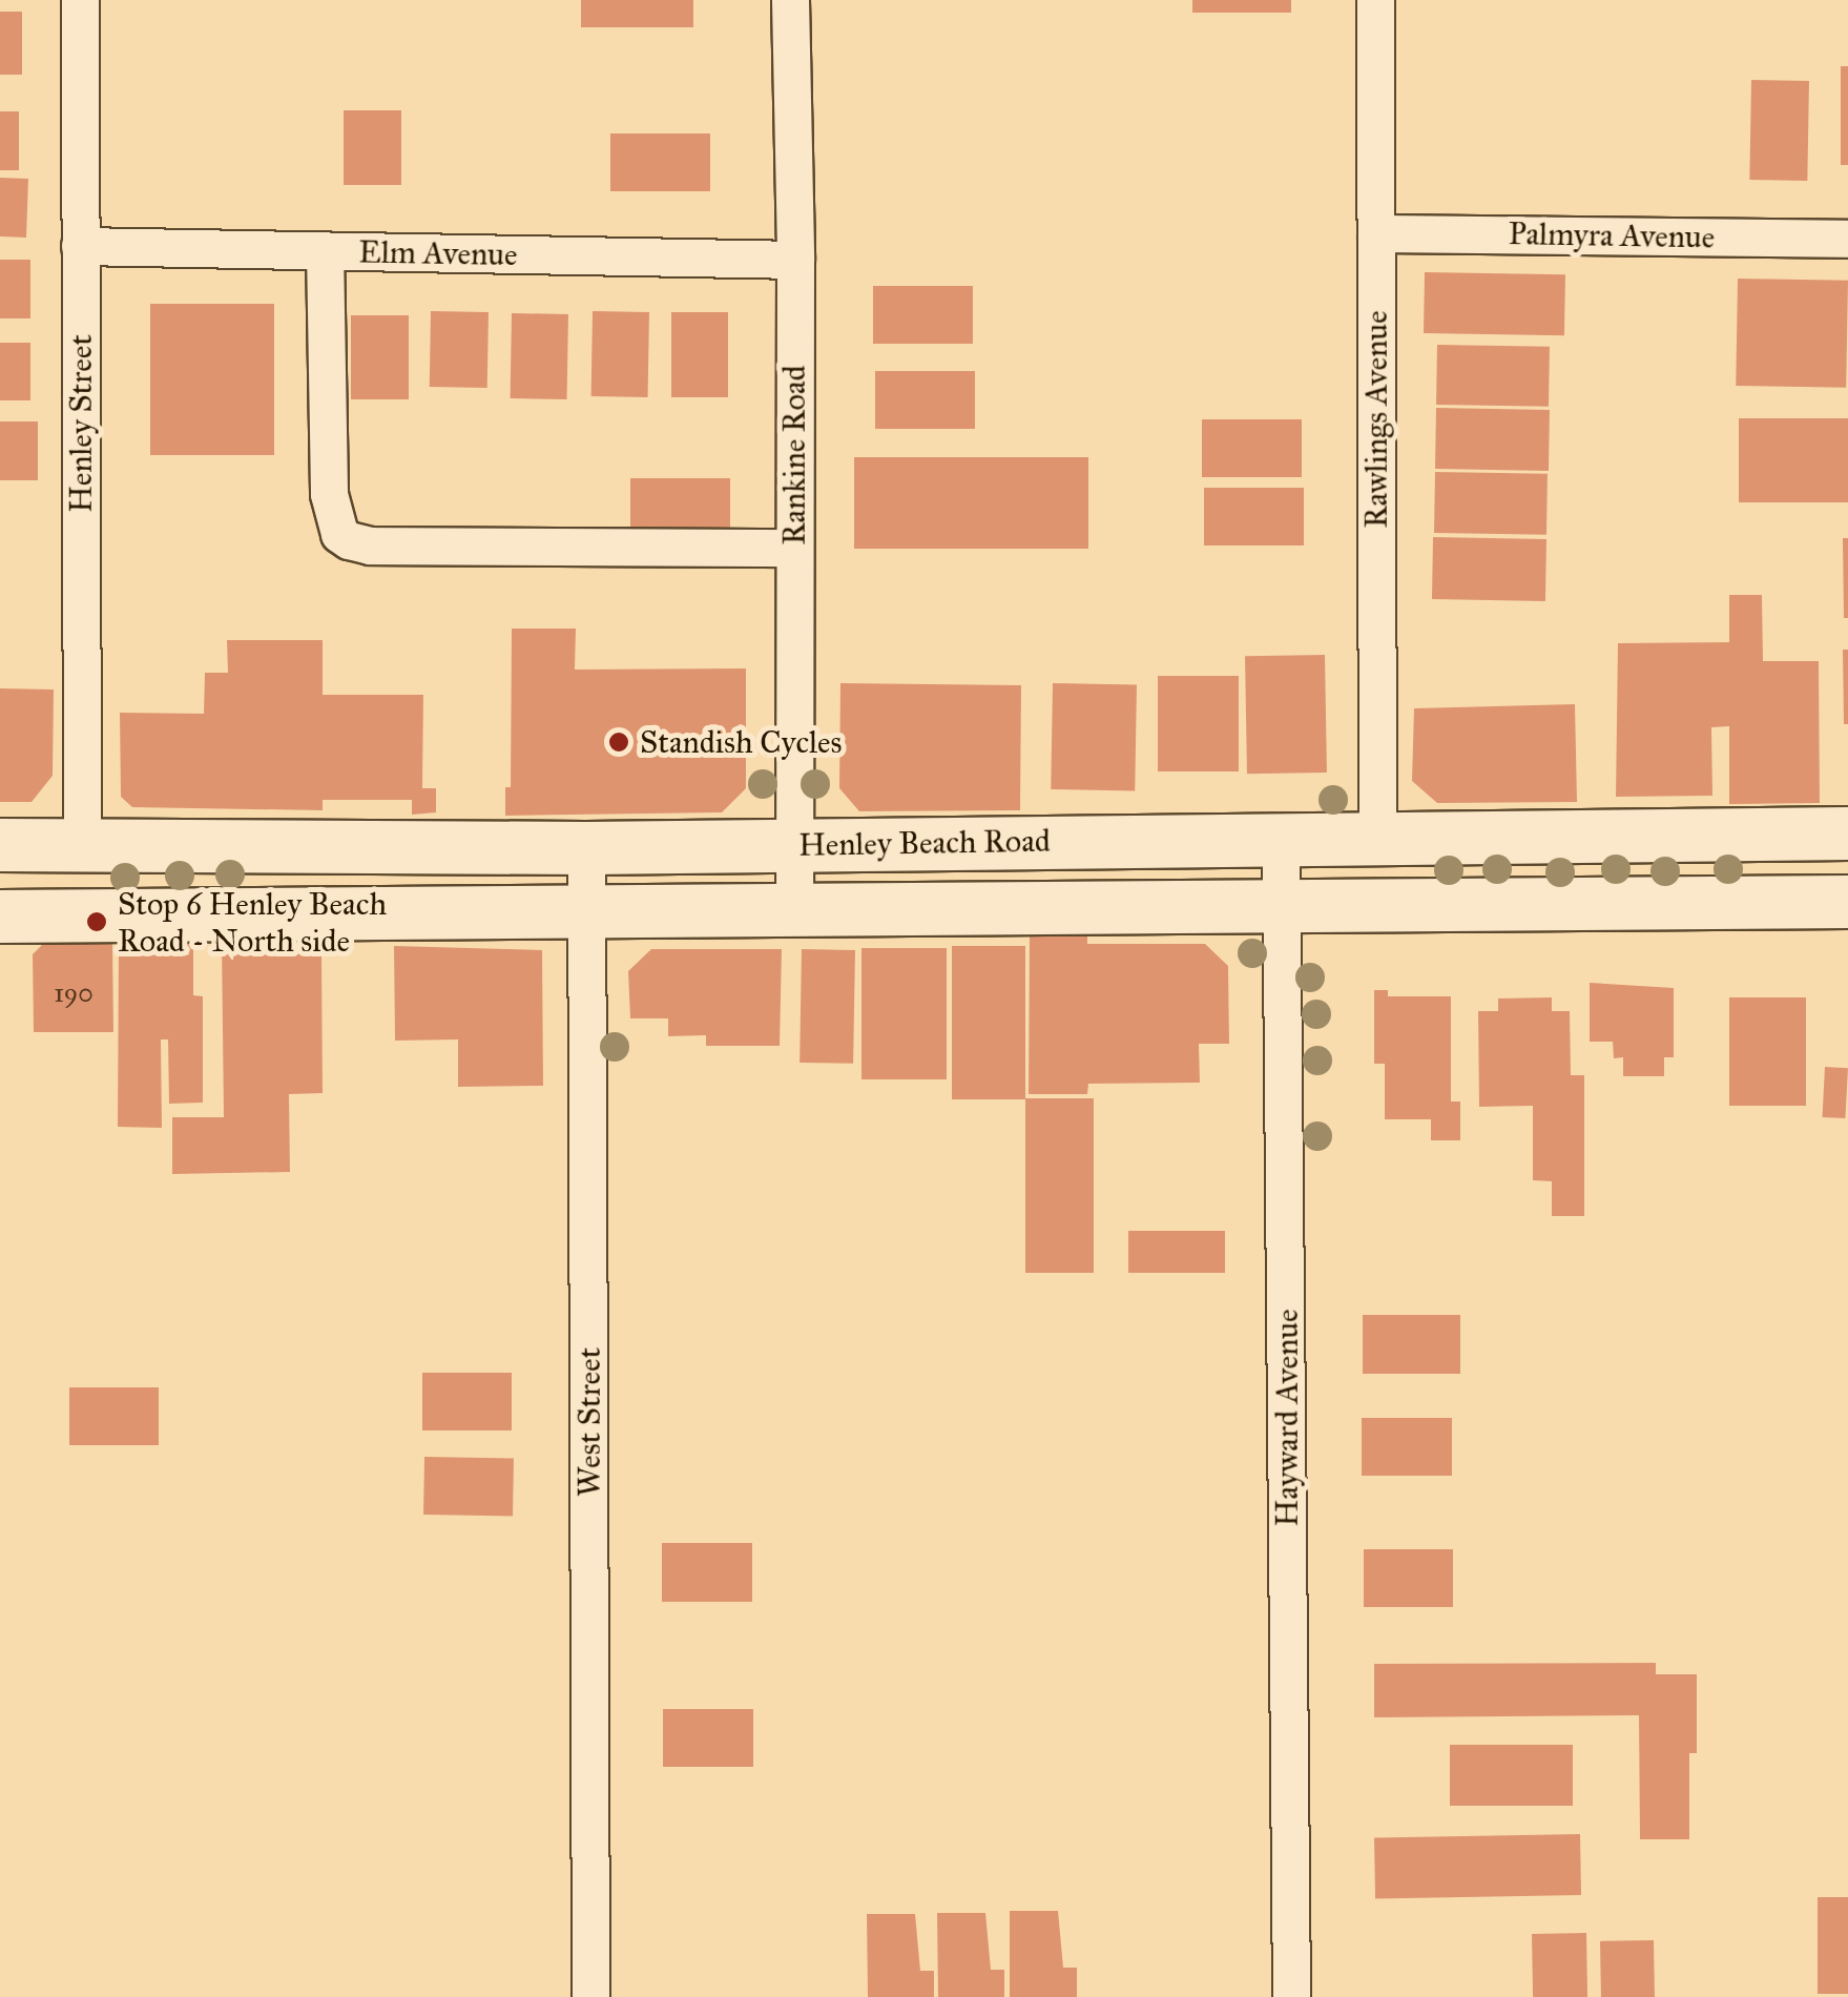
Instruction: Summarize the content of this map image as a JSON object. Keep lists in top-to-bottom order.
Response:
{
  "streets": {
    "main road": ["Henley Beach Road"],
    "street": [
      "Palmyra Avenue",
      "Elm Avenue",
      "Rawlings Avenue",
      "Henley Street",
      "Rankine Road",
      "Hayward Avenue",
      "West Street"
    ]
  },
  "crossings": [
    ["Palmyra Avenue", "Rawlings Avenue"],
    ["Elm Avenue", "Henley Street"],
    ["Elm Avenue", "Rankine Road"],
    ["Rawlings Avenue", "Henley Beach Road"],
    ["Henley Street", "Henley Beach Road"],
    ["Rankine Road", "Henley Beach Road"],
    ["Henley Beach Road", "Hayward Avenue"],
    ["Henley Beach Road", "West Street"]
  ],
  "places": ["Standish Cycles", "Stop 6 Henley Beach Road - North side"],
  "house_numbers": ["190"]
}
